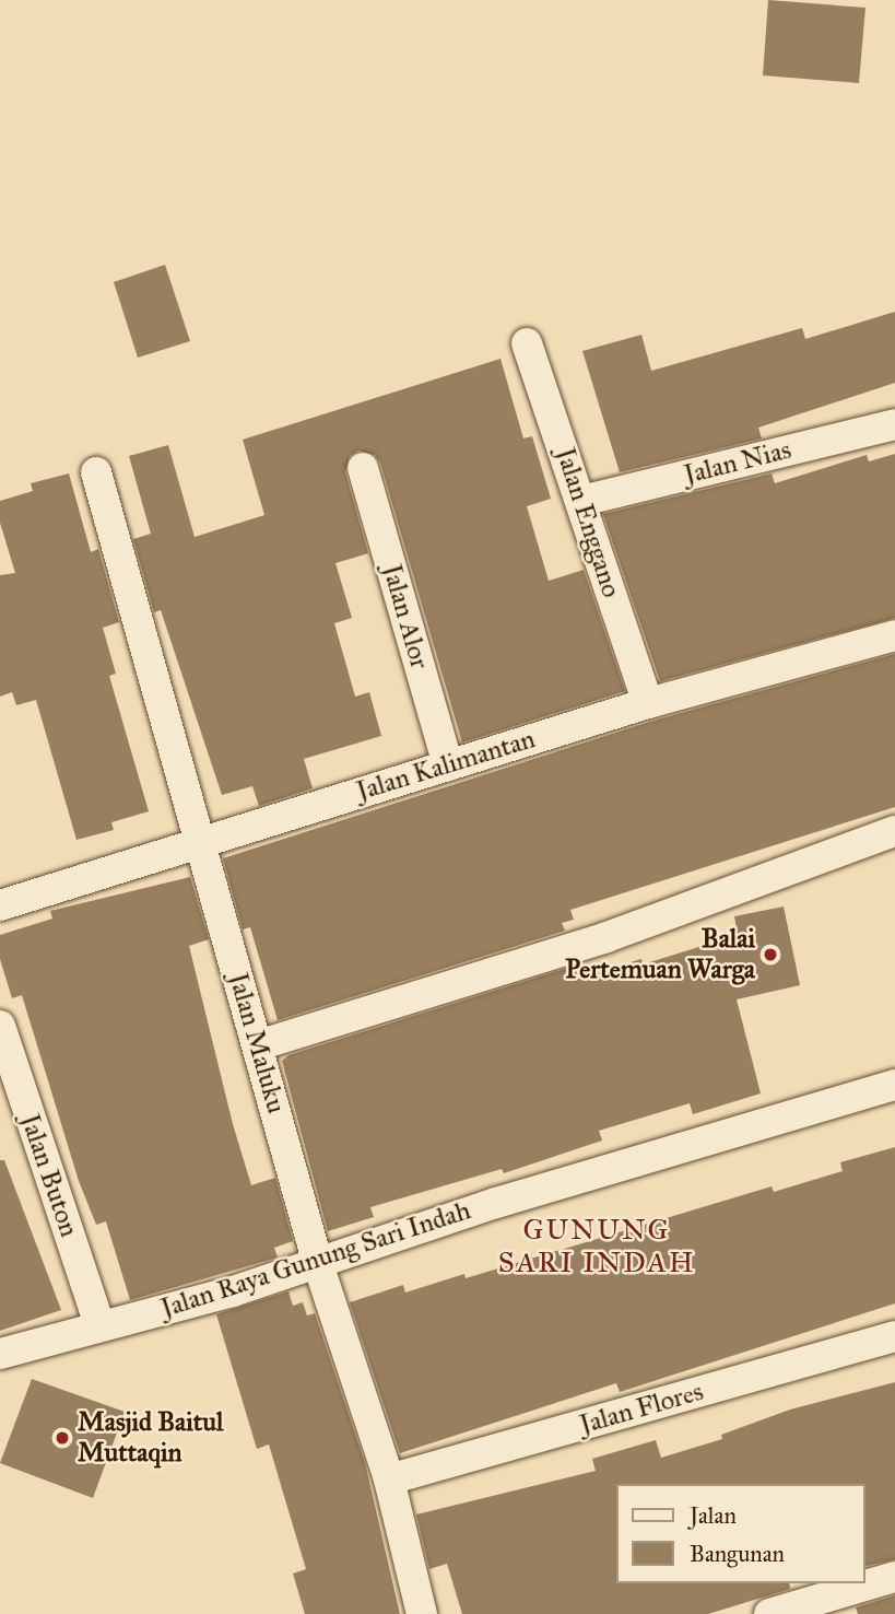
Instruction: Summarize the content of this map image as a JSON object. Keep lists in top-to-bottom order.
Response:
{
  "streets": {
    "street": [
      "Jalan Nias",
      "Jalan Enggano",
      "Jalan Alor",
      "Jalan Kalimantan",
      "Jalan Maluku",
      "Jalan Buton",
      "Jalan Raya Gunung Sari Indah",
      "Jalan Flores"
    ]
  },
  "crossings": [
    ["Jalan Nias", "Jalan Enggano"],
    ["Jalan Enggano", "Jalan Kalimantan"],
    ["Jalan Alor", "Jalan Kalimantan"],
    ["Jalan Kalimantan", "Jalan Maluku"],
    ["Jalan Maluku", "Jalan Raya Gunung Sari Indah"],
    ["Jalan Maluku", "Jalan Flores"],
    ["Jalan Buton", "Jalan Raya Gunung Sari Indah"]
  ],
  "districts": ["GUNUNG SARI INDAH"],
  "places": ["Balai Pertemuan Warga", "Masjid Baitul Muttaqin"],
  "legend": ["Jalan", "Bangunan"]
}
